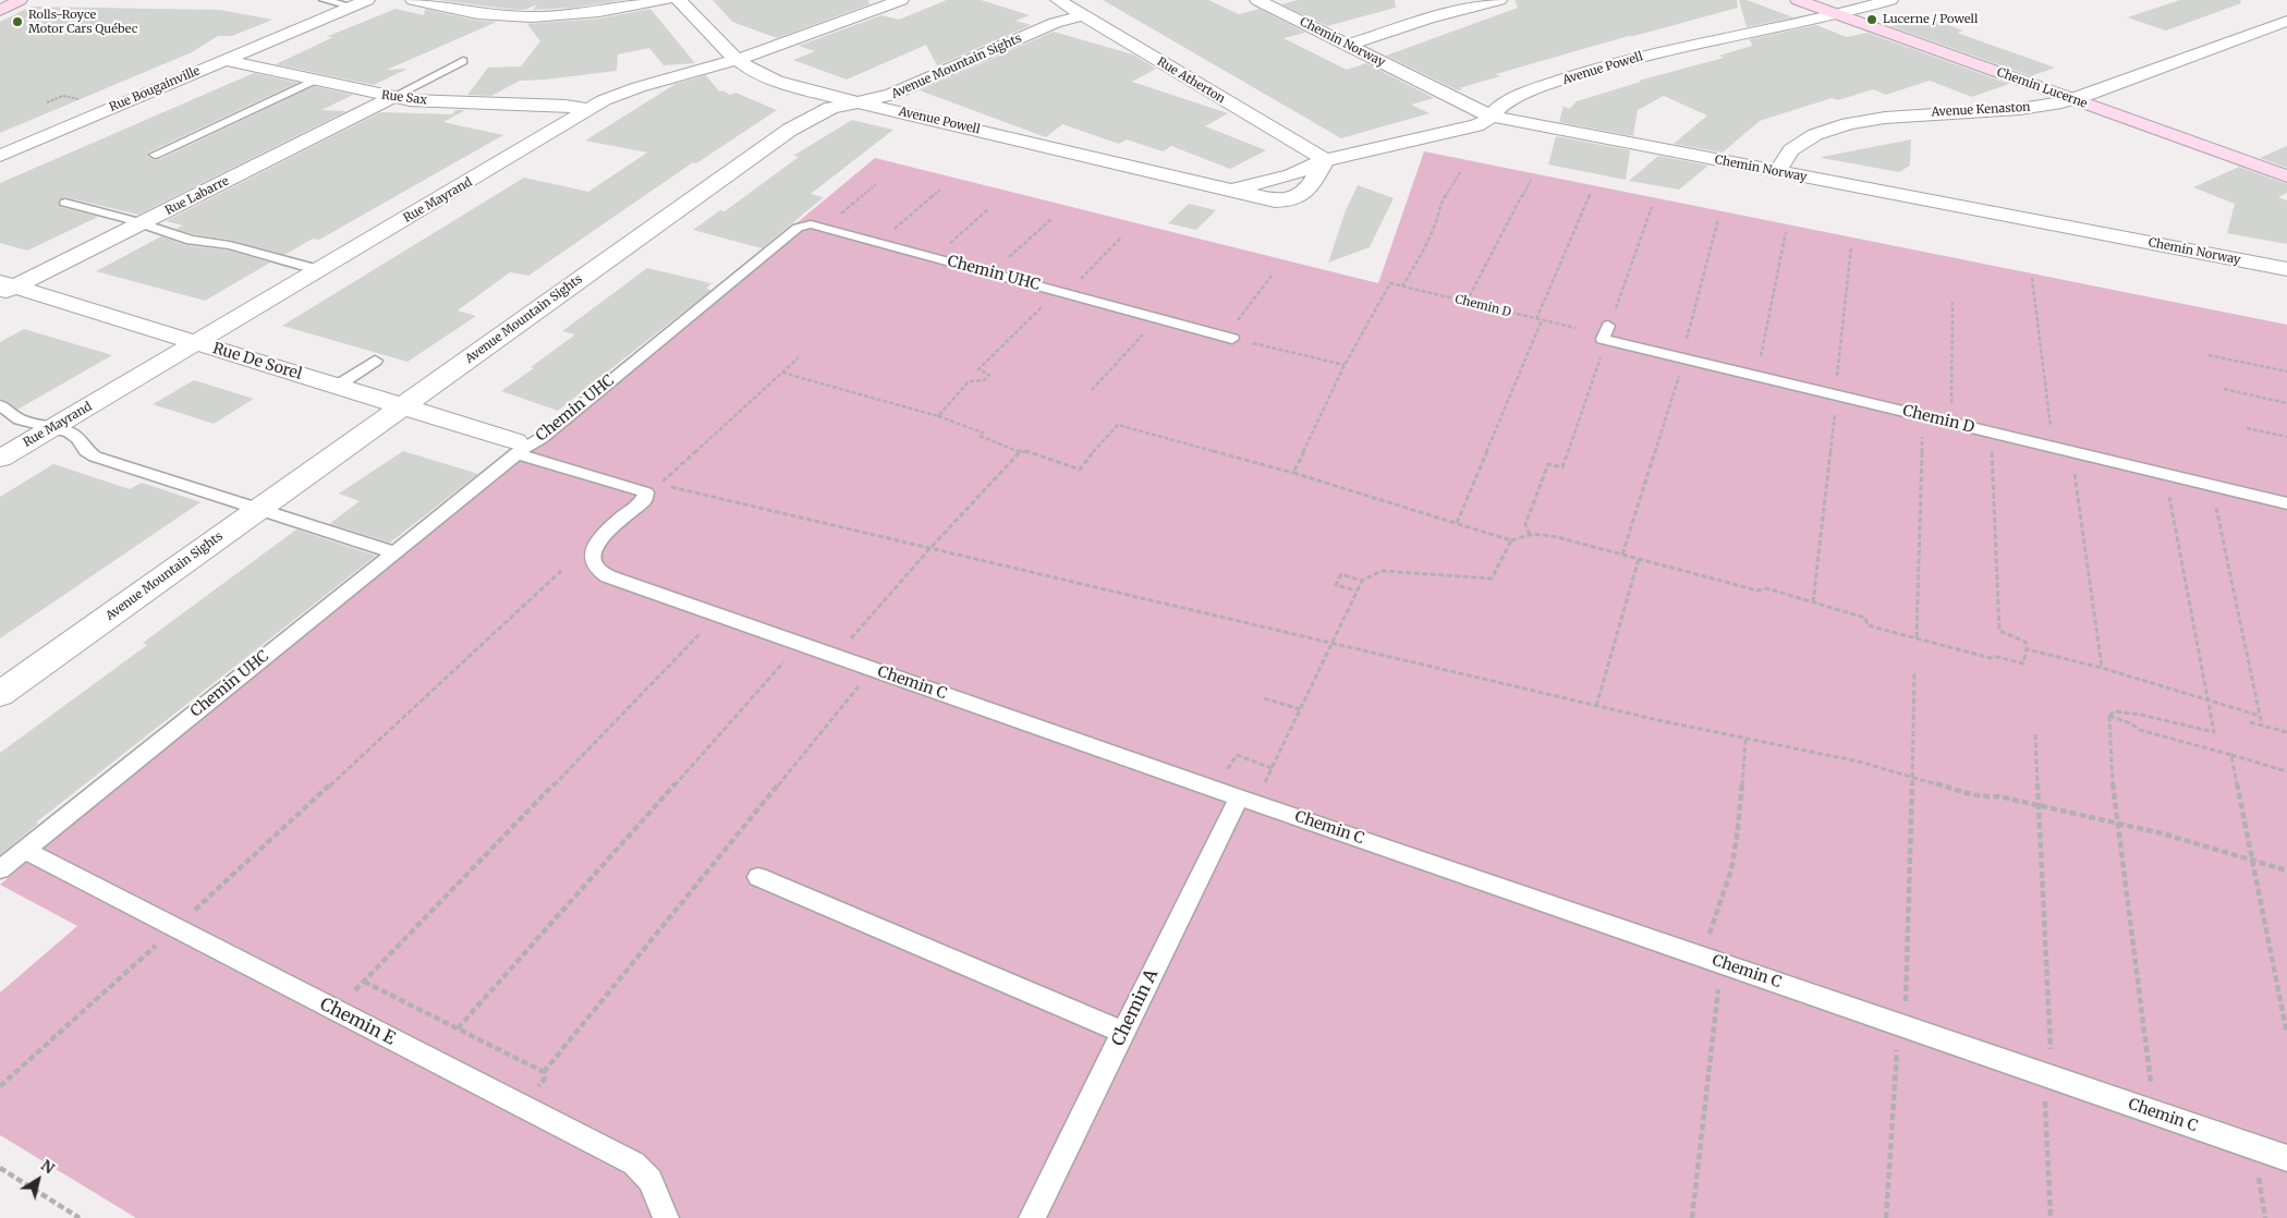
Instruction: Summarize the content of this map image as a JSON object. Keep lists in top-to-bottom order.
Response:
{
  "streets": {
    "main road": ["Chemin Lucerne"],
    "street": [
      "Chemin Norway",
      "Avenue Mountain Sights",
      "Avenue Powell",
      "Rue Atherton",
      "Rue Bougainville",
      "Rue Sax",
      "Avenue Kenaston",
      "Rue Labarre",
      "Rue Mayrand",
      "Rue De Sorel"
    ],
    "lane": [
      "Chemin UHC",
      "Chemin D",
      "Chemin C",
      "Chemin A",
      "Chemin E"
    ]
  },
  "crossings": [
    ["Chemin Norway", "Avenue Powell"],
    ["Chemin Norway", "Avenue Kenaston"],
    ["Avenue Mountain Sights", "Avenue Powell"],
    ["Avenue Mountain Sights", "Rue Atherton"],
    ["Avenue Mountain Sights", "Rue De Sorel"],
    ["Avenue Powell", "Rue Atherton"],
    ["Avenue Powell", "Chemin Lucerne"],
    ["Avenue Powell", "Rue Mayrand"],
    ["Chemin Lucerne", "Avenue Kenaston"],
    ["Rue Bougainville", "Rue Sax"],
    ["Rue Sax", "Rue Labarre"],
    ["Rue Sax", "Rue Mayrand"],
    ["Rue Labarre", "Rue De Sorel"],
    ["Rue Mayrand", "Rue De Sorel"],
    ["Chemin UHC", "Rue De Sorel"],
    ["Chemin UHC", "Chemin C"],
    ["Chemin UHC", "Chemin E"],
    ["Rue De Sorel", "Chemin C"],
    ["Chemin C", "Chemin A"]
  ],
  "places": ["Lucerne / Powell", "Rolls-Royce Motor Cars Québec"],
  "north": "top right"
}
